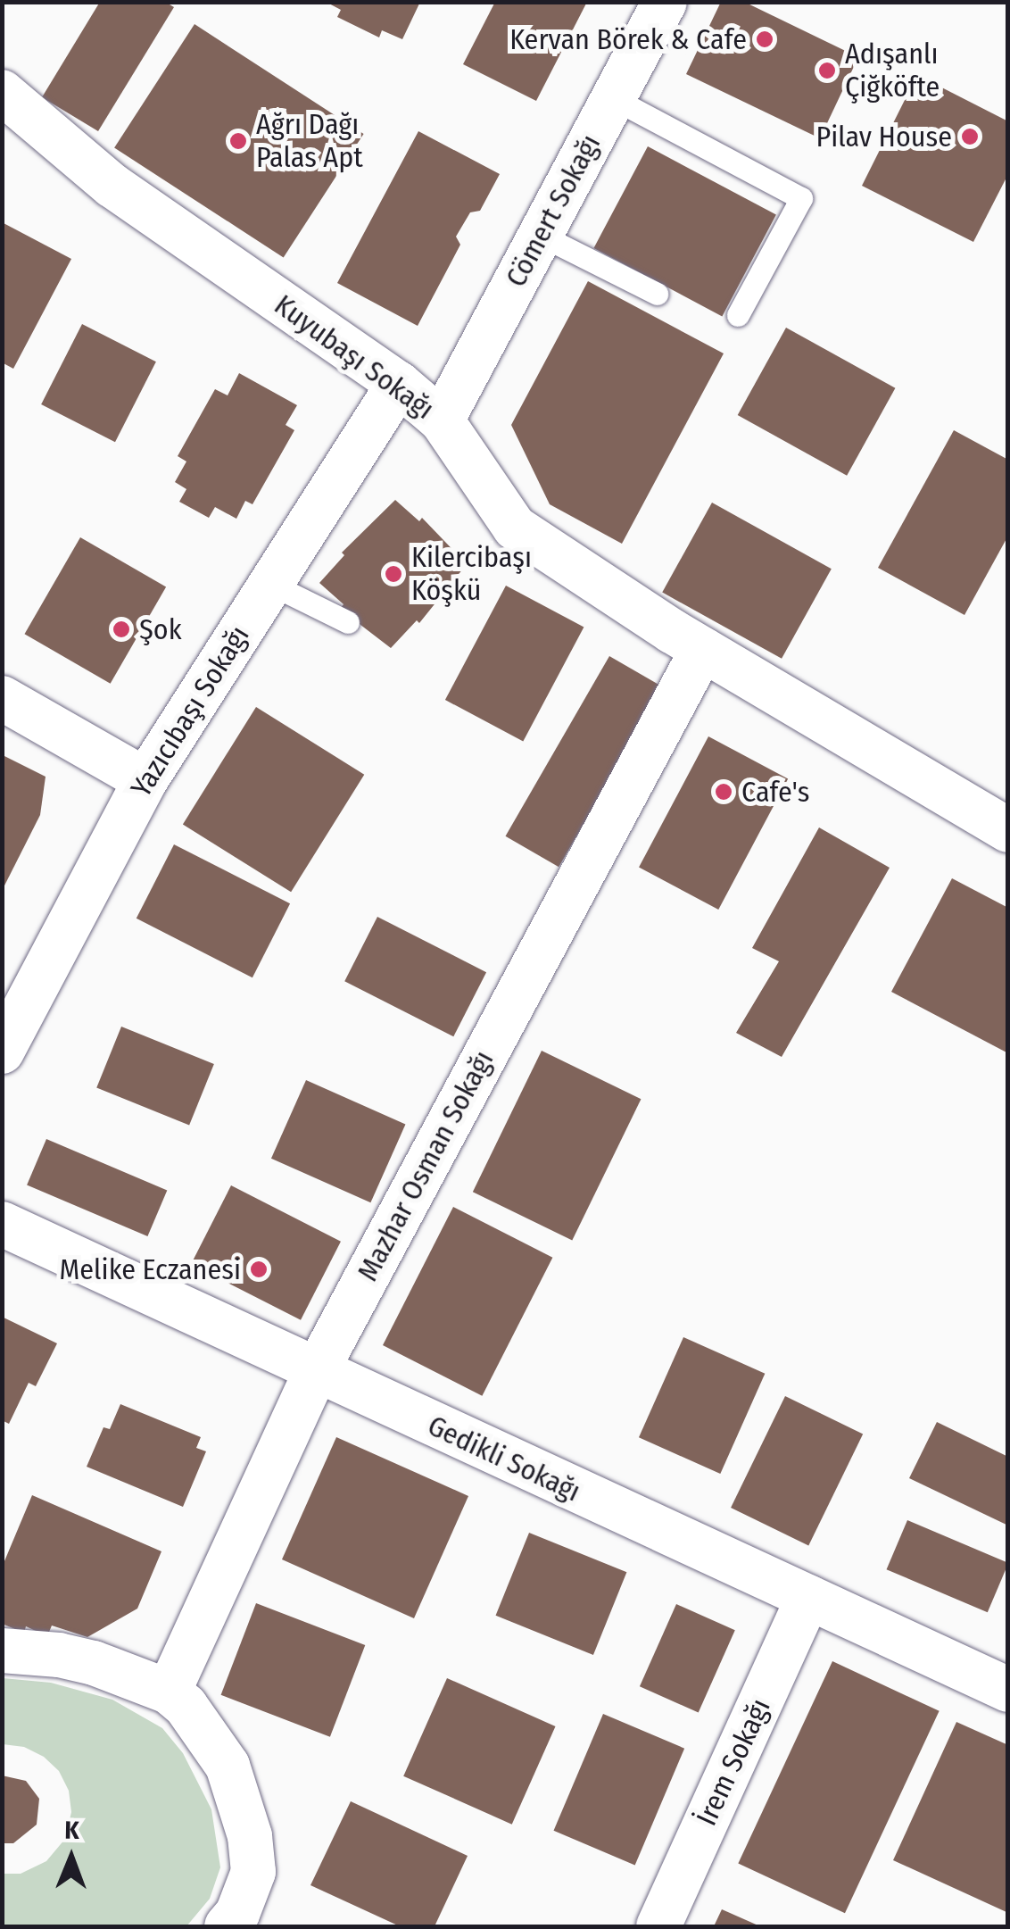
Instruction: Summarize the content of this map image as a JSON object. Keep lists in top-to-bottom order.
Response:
{
  "streets": {
    "street": [
      "Cömert Sokağı",
      "Kuyubaşı Sokağı",
      "Yazıcıbaşı Sokağı",
      "Mazhar Osman Sokağı",
      "Gedikli Sokağı",
      "İrem Sokağı"
    ]
  },
  "crossings": [
    ["Cömert Sokağı", "Kuyubaşı Sokağı"],
    ["Kuyubaşı Sokağı", "Yazıcıbaşı Sokağı"],
    ["Kuyubaşı Sokağı", "Mazhar Osman Sokağı"],
    ["Mazhar Osman Sokağı", "Gedikli Sokağı"],
    ["Gedikli Sokağı", "İrem Sokağı"]
  ],
  "places": [
    "Kervan Börek & Cafe",
    "Adışanlı Çiğköfte",
    "Pilav House",
    "Ağrı Dağı Palas Apt",
    "Kilercibaşı Köşkü",
    "Şok",
    "Cafe's",
    "Melike Eczanesi"
  ],
  "north": "top"
}
